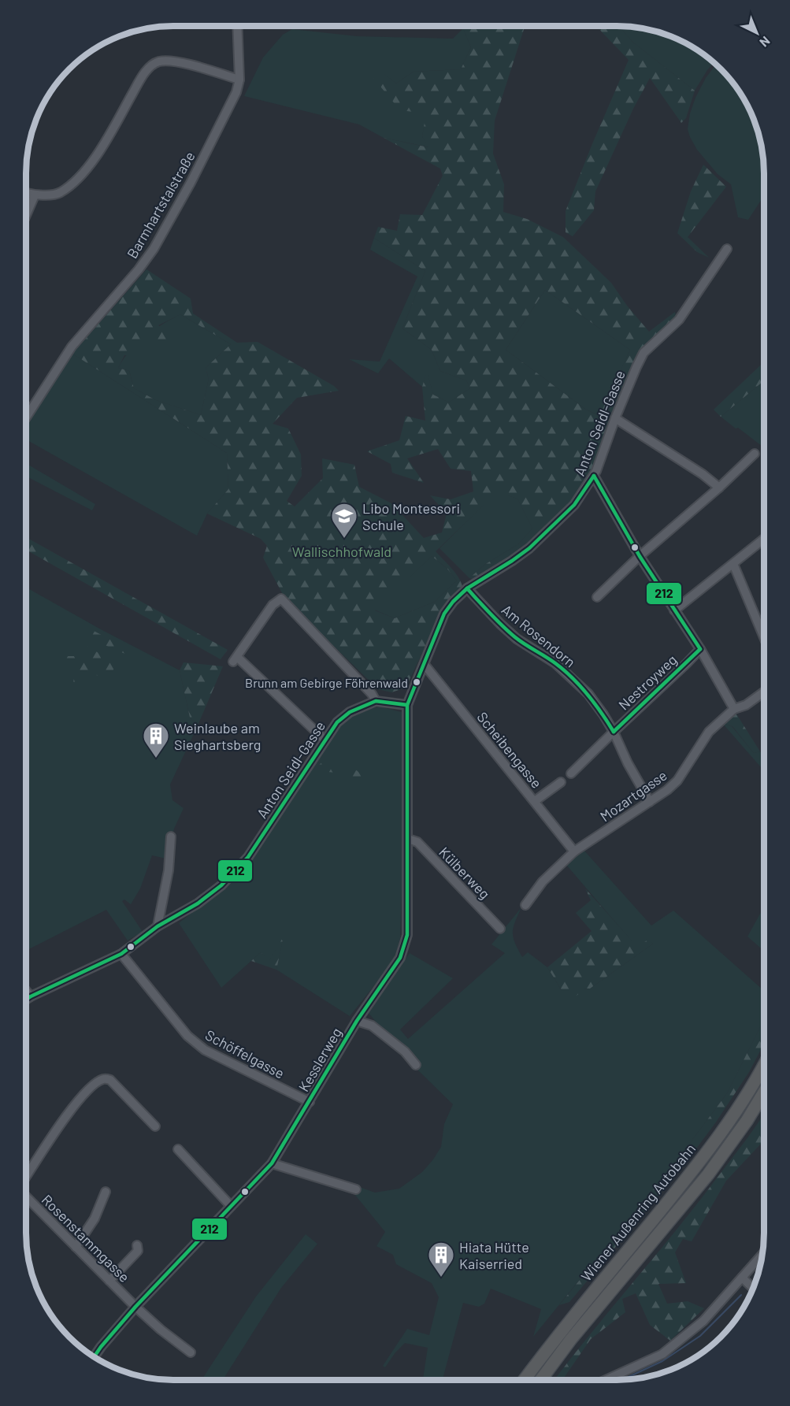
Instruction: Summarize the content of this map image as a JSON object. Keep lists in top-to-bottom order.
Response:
{
  "streets": {
    "highway": ["Wiener Außenring Autobahn"],
    "street": [
      "Barmhartstalstraße",
      "Anton Seidl-Gasse",
      "Am Rosendorn",
      "Nestroyweg",
      "Scheibengasse",
      "Mozartgasse",
      "Külberweg",
      "Schöffelgasse",
      "Kesslerweg",
      "Rosenstammgasse"
    ]
  },
  "crossings": [
    ["Anton Seidl-Gasse", "Am Rosendorn"],
    ["Anton Seidl-Gasse", "Scheibengasse"],
    ["Anton Seidl-Gasse", "Schöffelgasse"],
    ["Anton Seidl-Gasse", "Kesslerweg"],
    ["Am Rosendorn", "Nestroyweg"],
    ["Am Rosendorn", "Mozartgasse"],
    ["Scheibengasse", "Mozartgasse"],
    ["Külberweg", "Kesslerweg"],
    ["Schöffelgasse", "Kesslerweg"],
    ["Kesslerweg", "Rosenstammgasse"]
  ],
  "parks": ["Wallischhofwald"],
  "places": {
    "school or university": ["Libo Montessori Schule"],
    "other": ["Brunn am Gebirge Föhrenwald"],
    "building": ["Weinlaube am Sieghartsberg", "Hiata Hütte Kaiserried"]
  },
  "lines": ["transit line 212"],
  "north": "bottom right"
}
